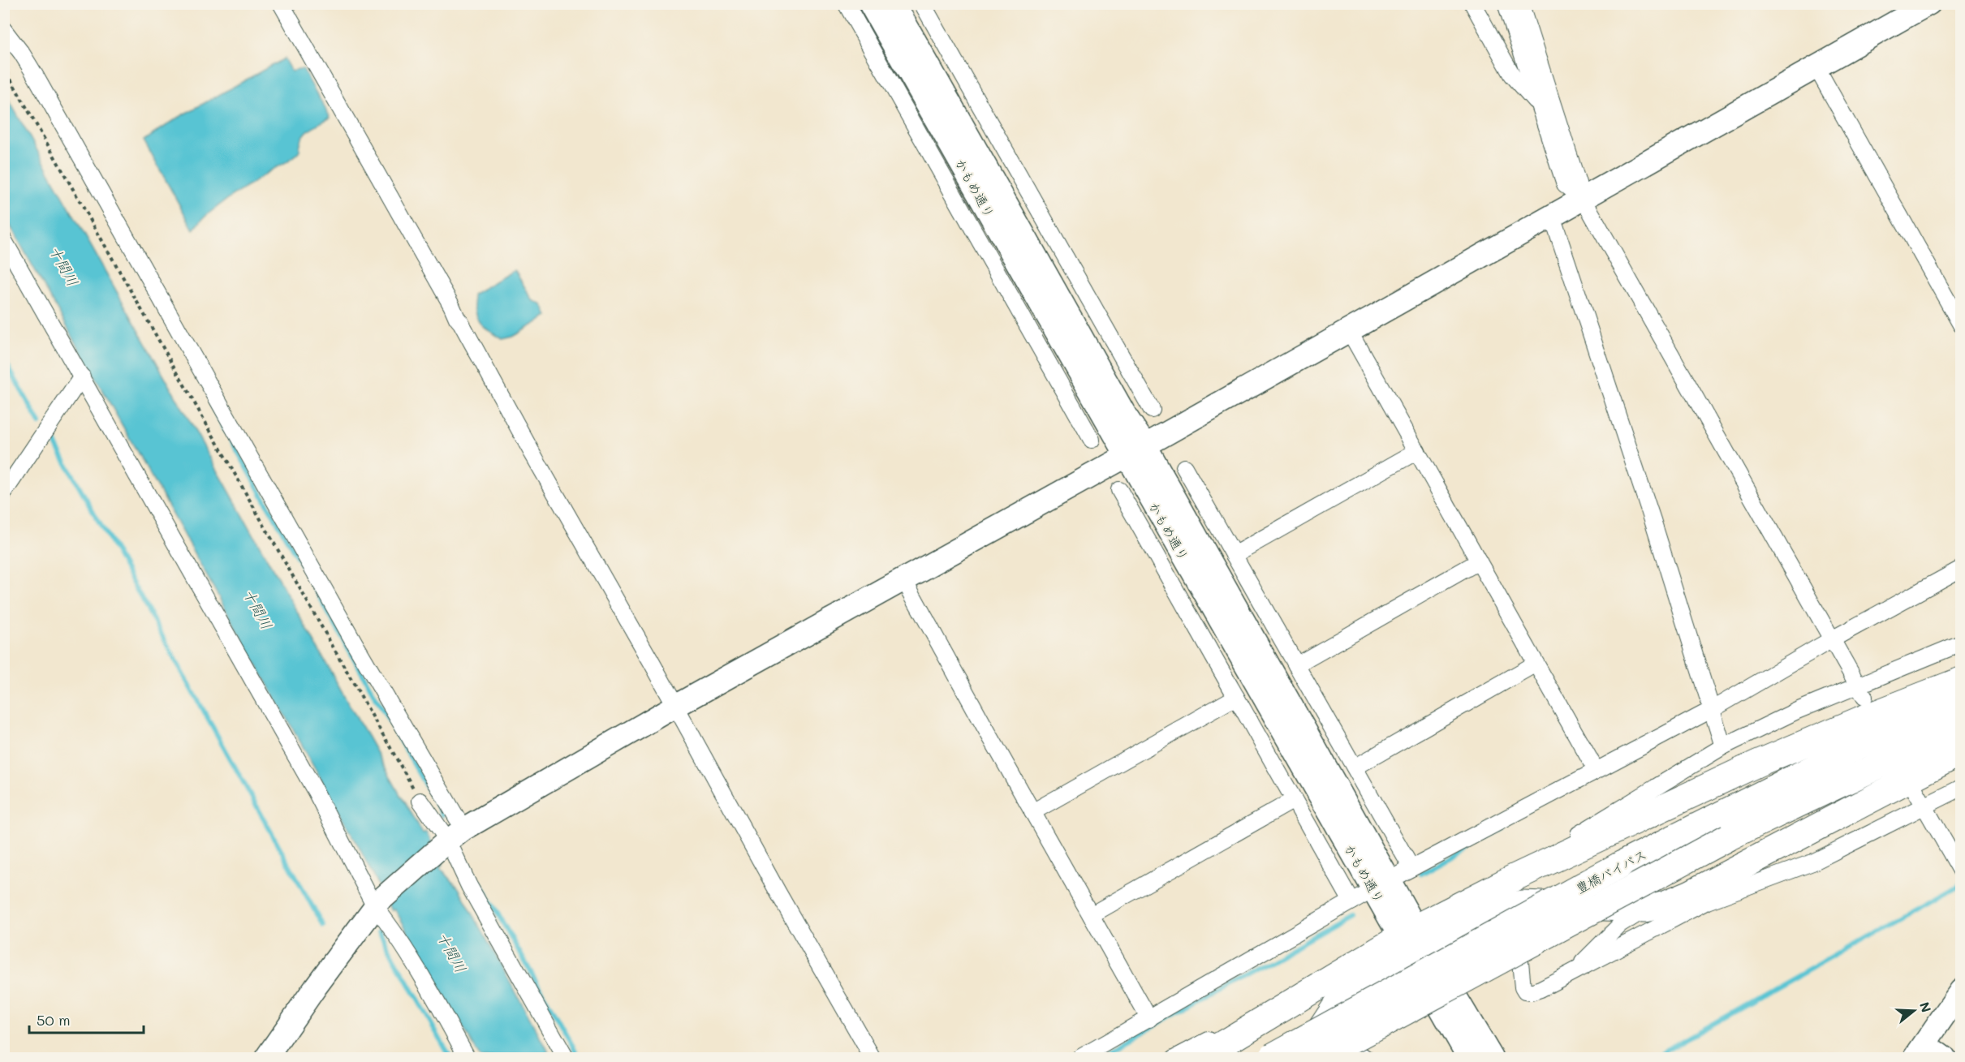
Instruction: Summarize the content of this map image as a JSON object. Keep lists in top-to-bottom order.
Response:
{
  "streets": {
    "highway": ["豊橋バイパス"],
    "street": ["かもめ通り"]
  },
  "water": ["十間川"],
  "scale_bar": "50 m",
  "north": "right"
}
